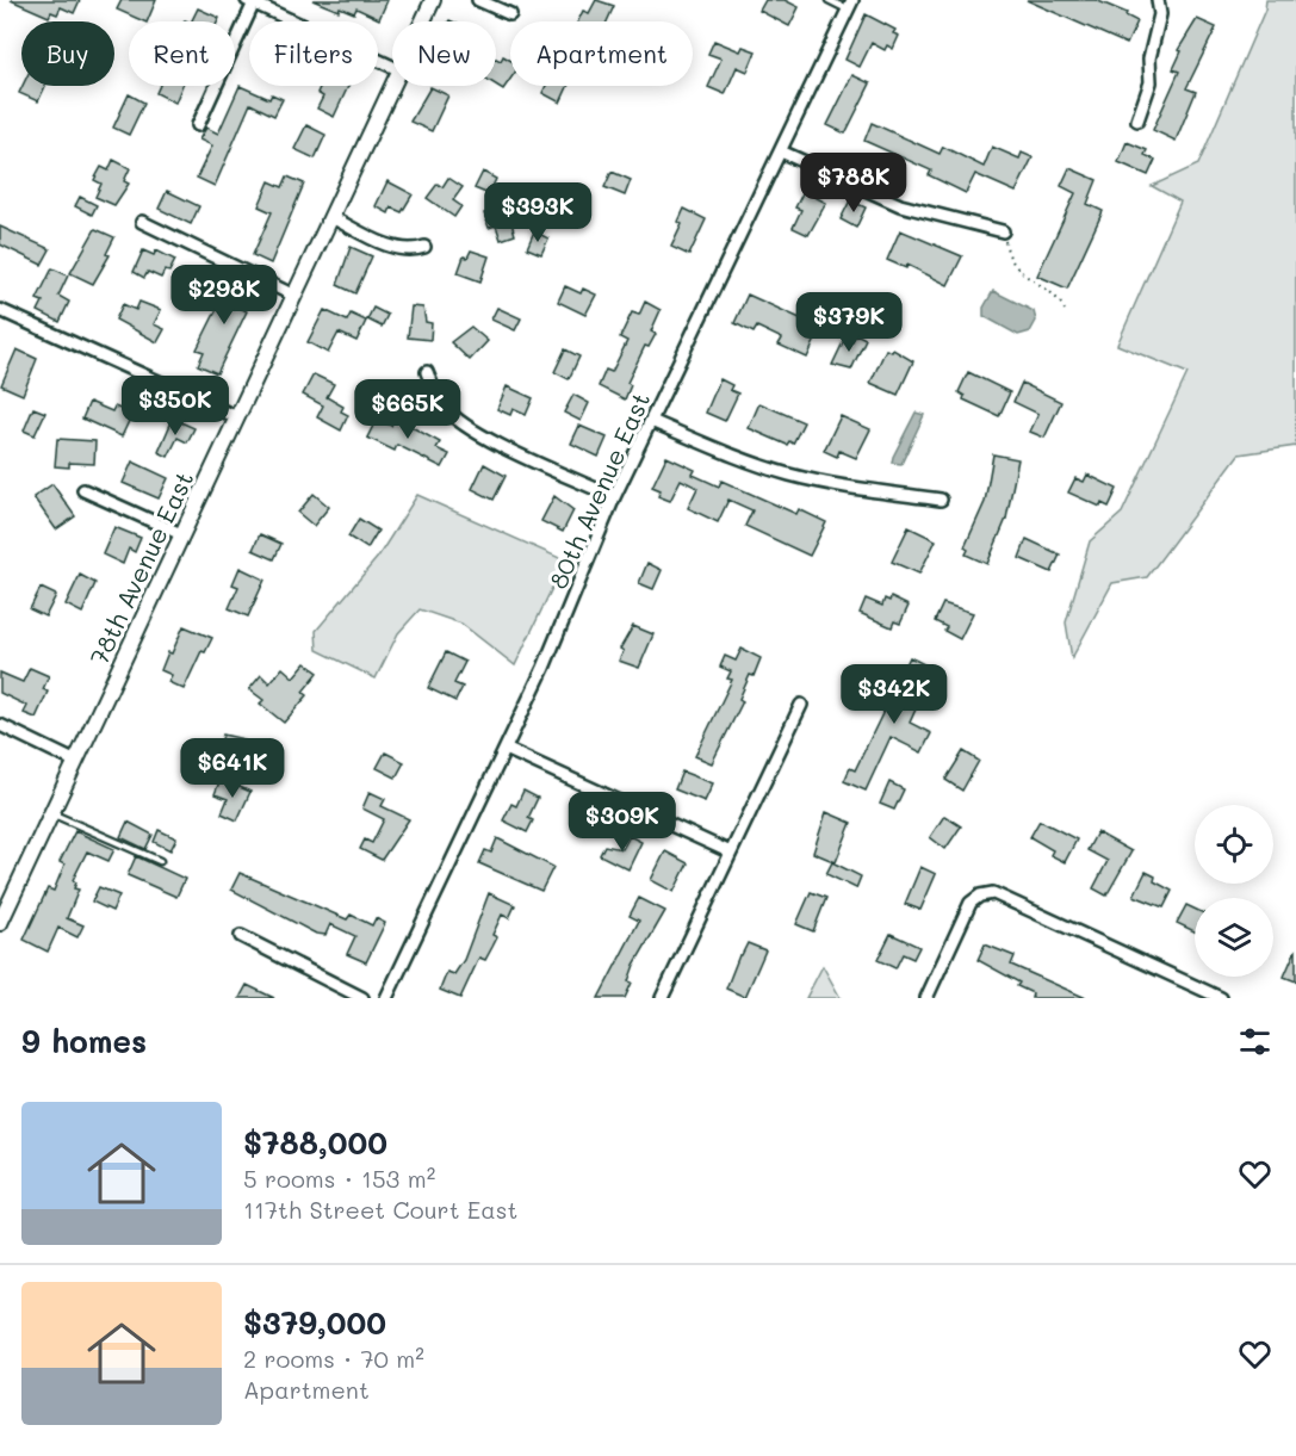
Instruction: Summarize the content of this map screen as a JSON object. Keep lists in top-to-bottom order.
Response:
{
  "streets": {
    "street": ["80th Avenue East", "78th Avenue East"]
  },
  "page": {
    "chip": [
      "Buy",
      "Rent",
      "Filters",
      "New",
      "Apartment"
    ],
    "price": [
      "$788K",
      "$393K",
      "$298K",
      "$379K",
      "$350K",
      "$665K",
      "$342K",
      "$641K",
      "$309K"
    ],
    "heading": "9 homes",
    "list": [
      {
        "name": "$788,000",
        "note": "5 rooms · 153 m² · 117th Street Court East"
      },
      {
        "name": "$379,000",
        "note": "2 rooms · 70 m² · Apartment"
      }
    ]
  }
}
